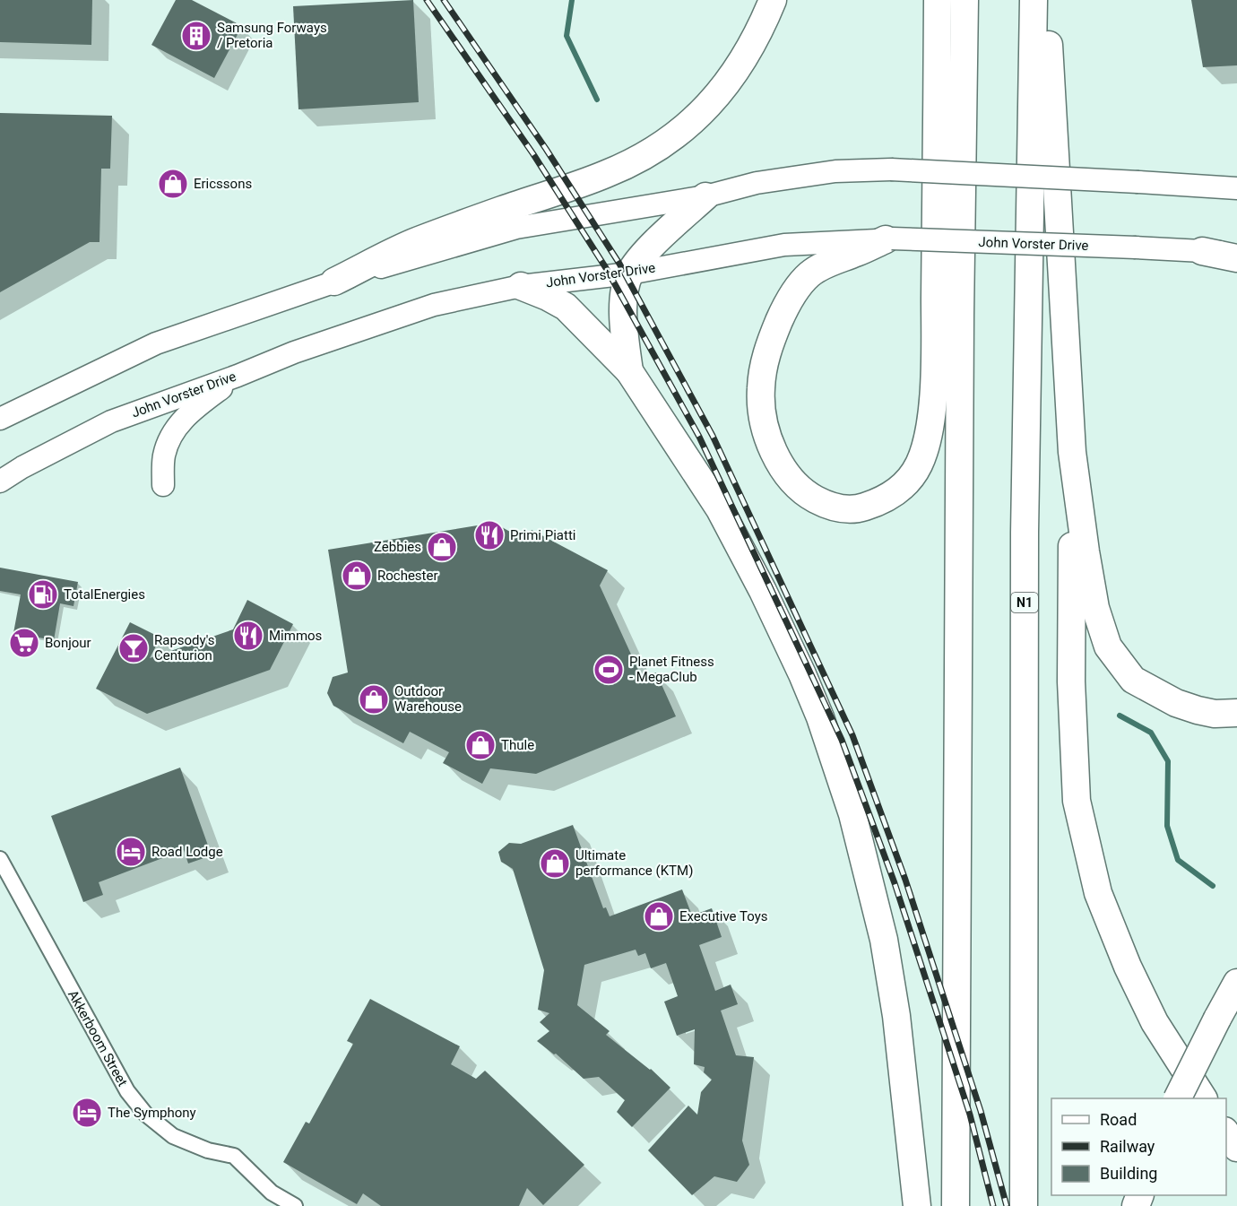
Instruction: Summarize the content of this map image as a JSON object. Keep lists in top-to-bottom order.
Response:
{
  "streets": {
    "highway": ["N1"],
    "main road": ["John Vorster Drive"],
    "street": ["Akkerboom Street"]
  },
  "places": {
    "building": ["Samsung Forways / Pretoria"],
    "shop": [
      "Ericssons",
      "Zebbies",
      "Rochester",
      "Outdoor Warehouse",
      "Thule",
      "Ultimate performance (KTM)",
      "Executive Toys"
    ],
    "restaurant": ["Primi Piatti", "Mimmos"],
    "fuel station": ["TotalEnergies"],
    "supermarket": ["Bonjour"],
    "bar": ["Rapsody's Centurion"],
    "sports": ["Planet Fitness - MegaClub"],
    "hotel": ["Road Lodge", "The Symphony"]
  },
  "legend": ["Road", "Railway", "Building"]
}
